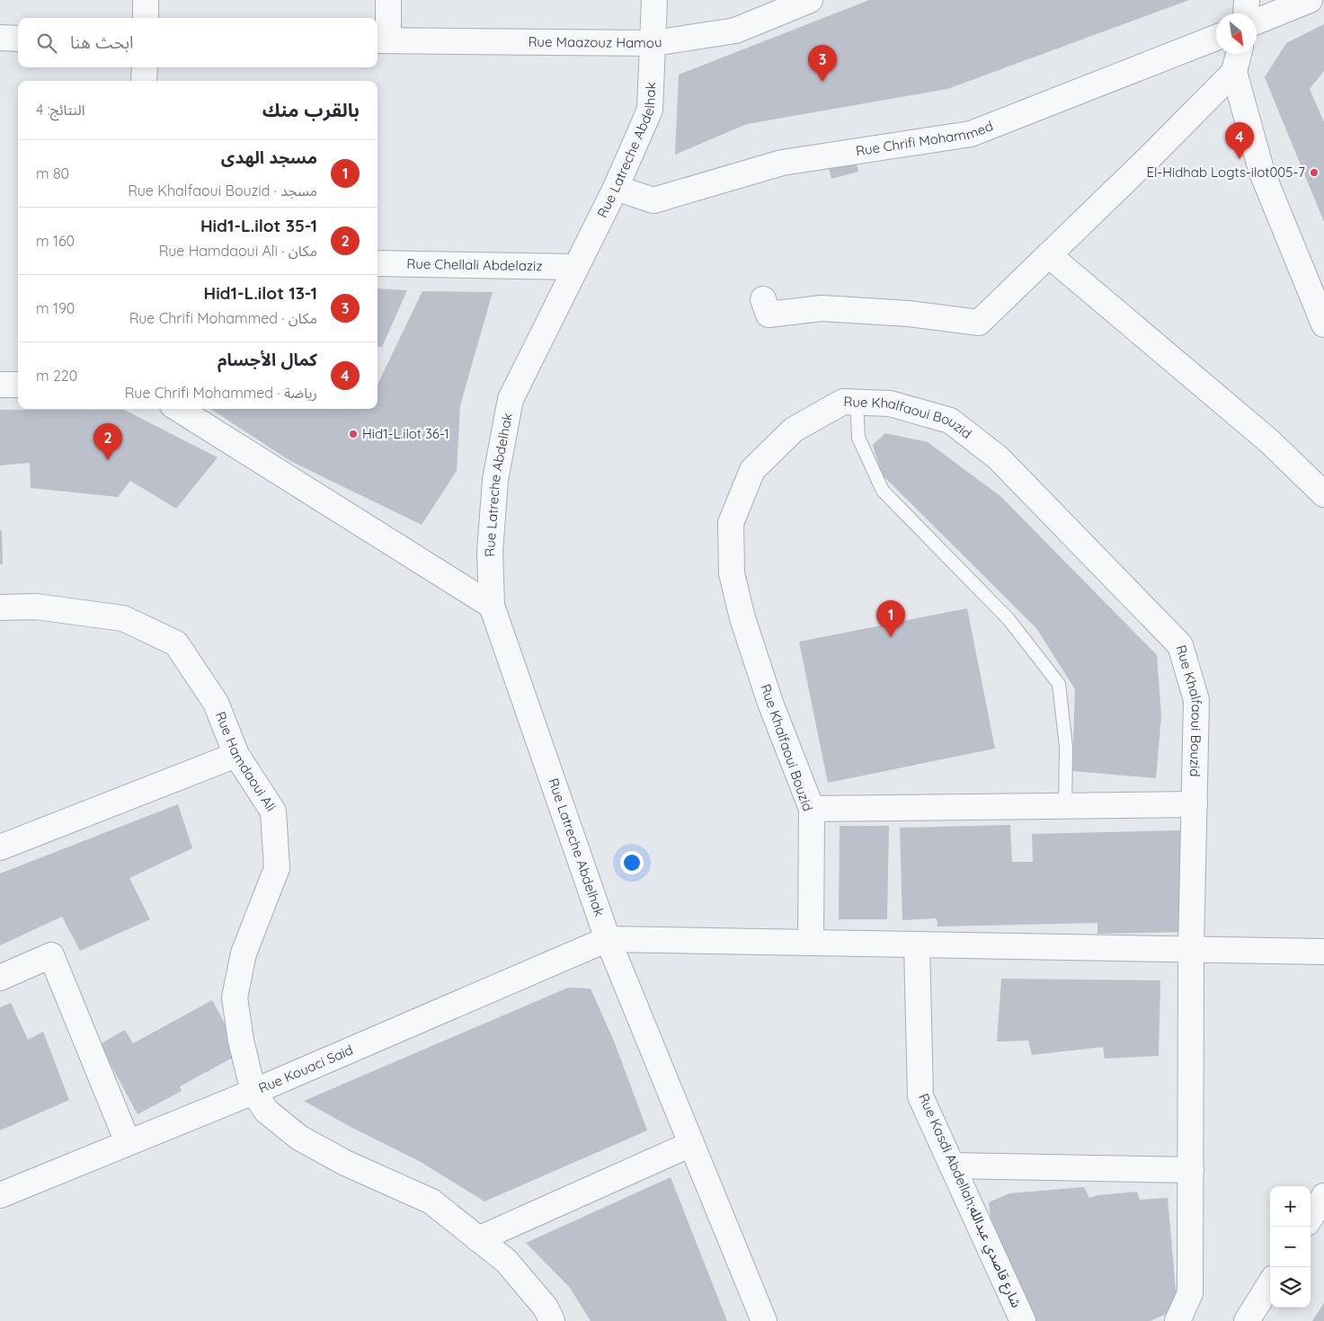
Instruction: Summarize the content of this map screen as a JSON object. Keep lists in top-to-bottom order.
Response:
{
  "streets": {
    "street": [
      "Rue Maazouz Hamou",
      "Rue Chrifi Mohammed",
      "Rue Latreche Abdelhak",
      "Rue Chellali Abdelaziz",
      "Rue Khalfaoui Bouzid",
      "Rue Hamdaoui Ali",
      "Rue Kouaci Said",
      "Rue Kasdi Abdellah;شارع قاصدي عبدالله"
    ]
  },
  "crossings": [
    ["Rue Maazouz Hamou", "Rue Latreche Abdelhak"],
    ["Rue Chrifi Mohammed", "Rue Latreche Abdelhak"],
    ["Rue Latreche Abdelhak", "Rue Chellali Abdelaziz"],
    ["Rue Latreche Abdelhak", "Rue Kouaci Said"],
    ["Rue Hamdaoui Ali", "Rue Kouaci Said"]
  ],
  "places": ["El-Hidhab Logts-ilot005-7", "Hid1-L.ilot 36-1"],
  "north": "bottom right",
  "page": {
    "search": "ابحث هنا",
    "pins": [
      "3",
      "4",
      "2",
      "1"
    ],
    "heading": ["بالقرب منك", "النتائج: 4"],
    "list": [
      {
        "mark": "1",
        "name": "مسجد الهدى",
        "note": "مسجد · Rue Khalfaoui Bouzid",
        "value": "80 m"
      },
      {
        "mark": "2",
        "name": "Hid1-L.ilot 35-1",
        "note": "مكان · Rue Hamdaoui Ali",
        "value": "160 m"
      },
      {
        "mark": "3",
        "name": "Hid1-L.ilot 13-1",
        "note": "مكان · Rue Chrifi Mohammed",
        "value": "190 m"
      },
      {
        "mark": "4",
        "name": "كمال الأجسام",
        "note": "رياضة · Rue Chrifi Mohammed",
        "value": "220 m"
      }
    ],
    "map_buttons": ["+", "−"]
  }
}
